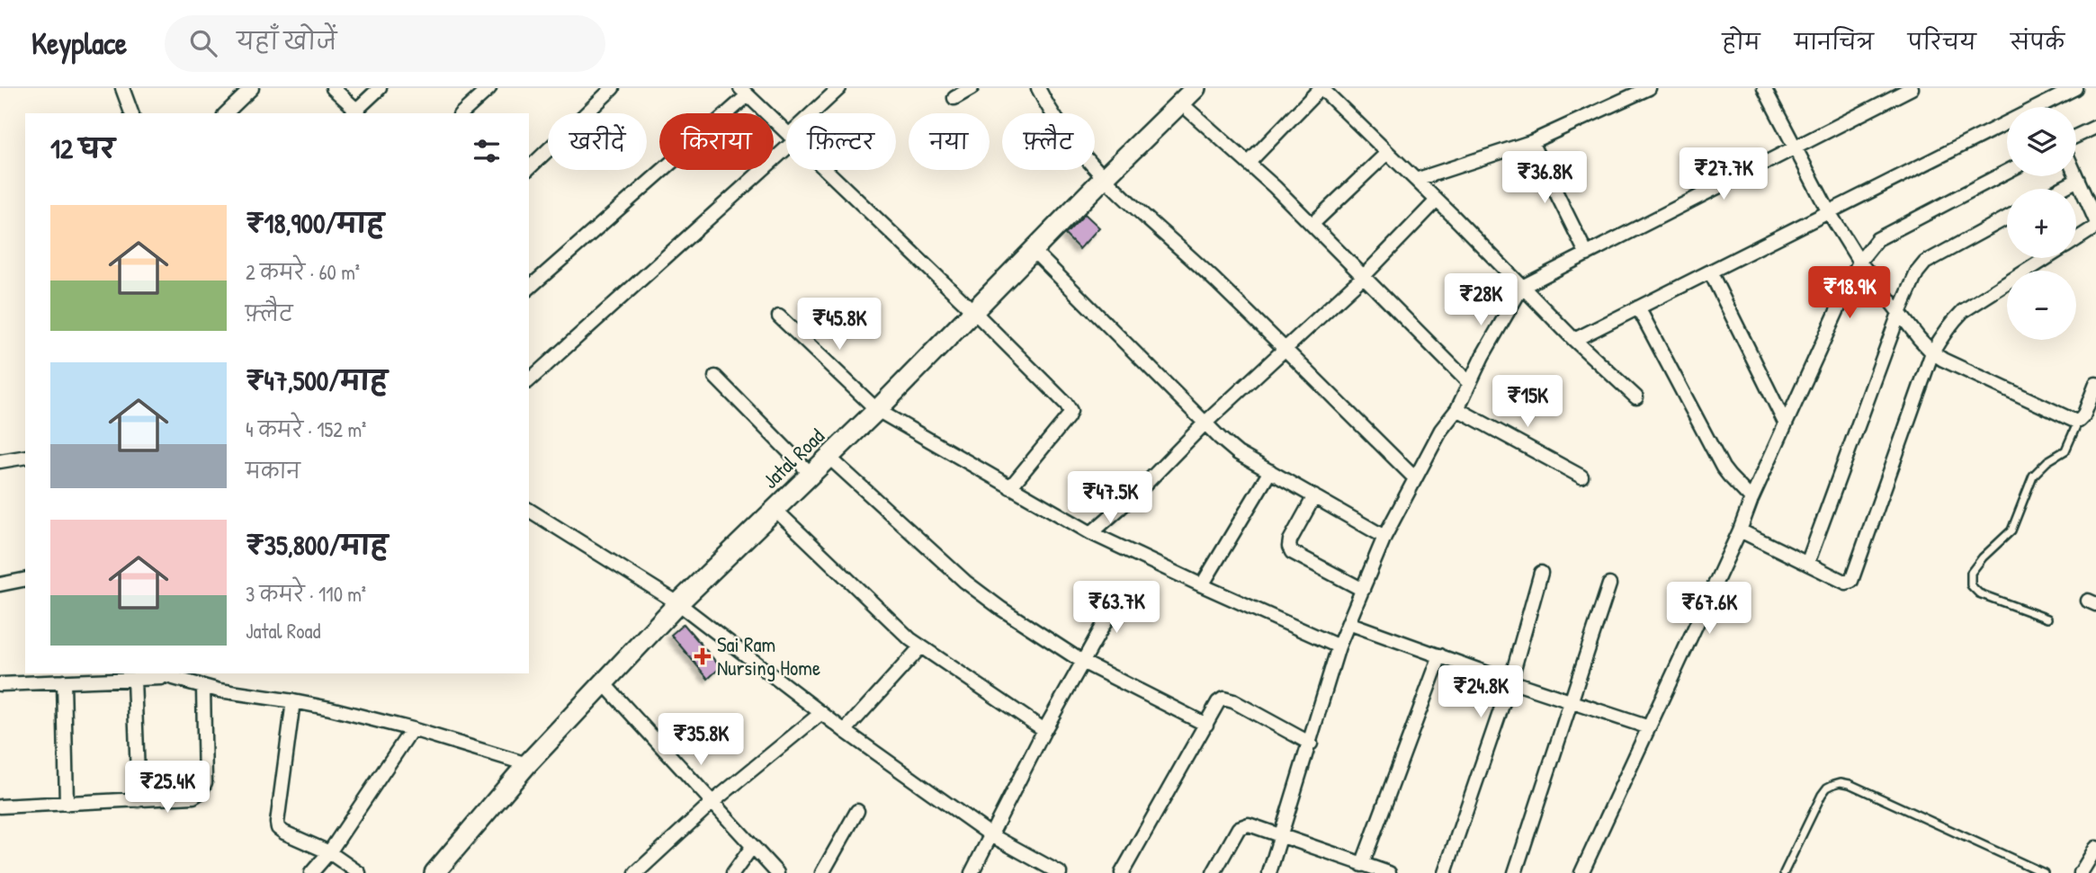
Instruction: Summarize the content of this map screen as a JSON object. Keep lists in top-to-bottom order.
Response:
{
  "streets": {
    "main road": ["Jatal Road"]
  },
  "places": {
    "health": ["Sai Ram Nursing Home"]
  },
  "page": {
    "header": "Keyplace",
    "search": "यहाँ खोजें",
    "nav": [
      "होम",
      "मानचित्र",
      "परिचय",
      "संपर्क"
    ],
    "map_buttons": ["+", "−"],
    "chip": [
      "खरीदें",
      "किराया",
      "फ़िल्टर",
      "नया",
      "फ़्लैट"
    ],
    "heading": "12 घर",
    "price": [
      "₹27.7K",
      "₹36.8K",
      "₹18.9K",
      "₹28K",
      "₹45.8K",
      "₹15K",
      "₹47.5K",
      "₹63.7K",
      "₹67.6K",
      "₹24.8K",
      "₹35.8K",
      "₹25.4K"
    ],
    "list": [
      {
        "name": "₹18,900/माह",
        "note": "2 कमरे · 60 m² · फ़्लैट"
      },
      {
        "name": "₹47,500/माह",
        "note": "4 कमरे · 152 m² · मकान"
      },
      {
        "name": "₹35,800/माह",
        "note": "3 कमरे · 110 m² · Jatal Road"
      }
    ]
  }
}
